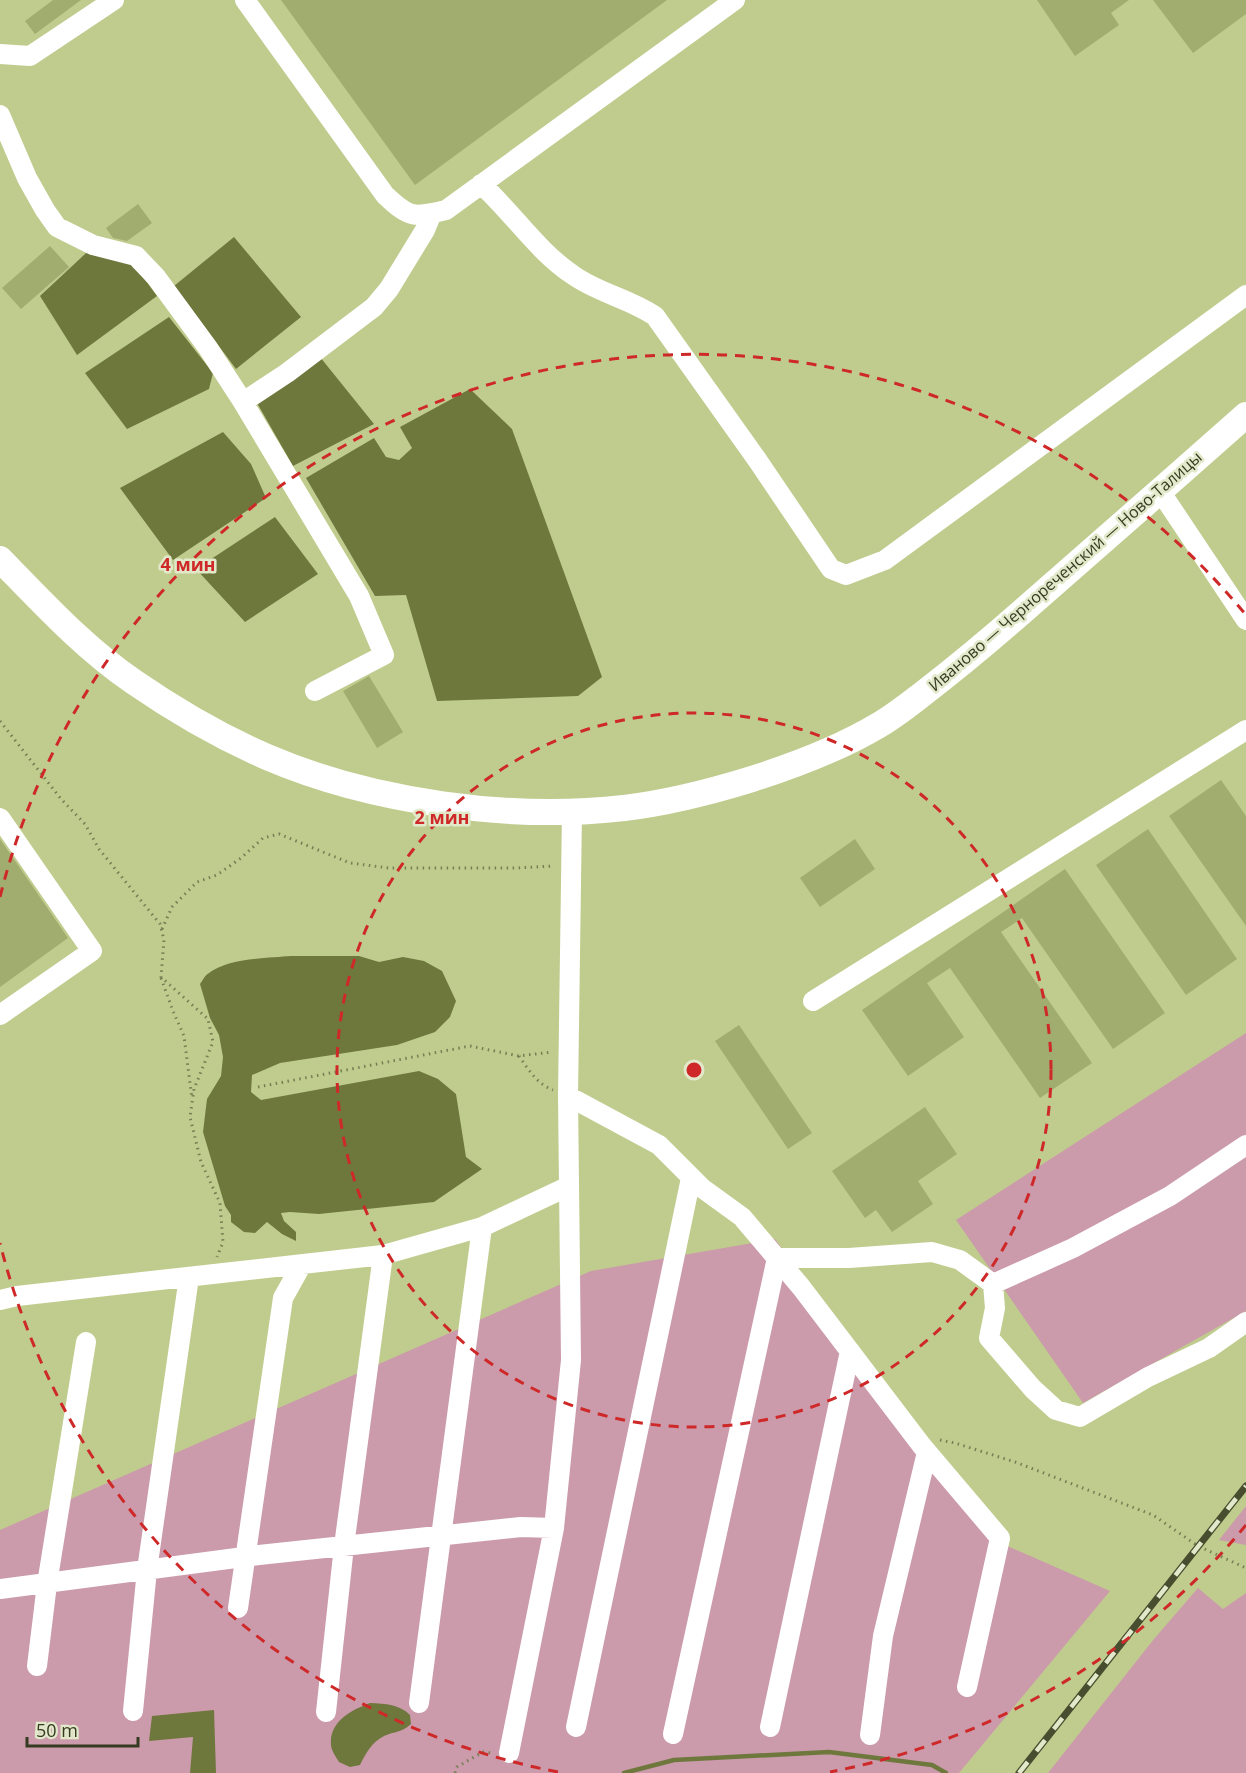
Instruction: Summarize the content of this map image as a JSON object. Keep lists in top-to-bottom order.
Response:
{
  "streets": {
    "main road": ["Иваново — Чернореченский — Ново-Талицы"]
  },
  "scale_bar": "50 m",
  "rings": ["4 мин", "2 мин"]
}
